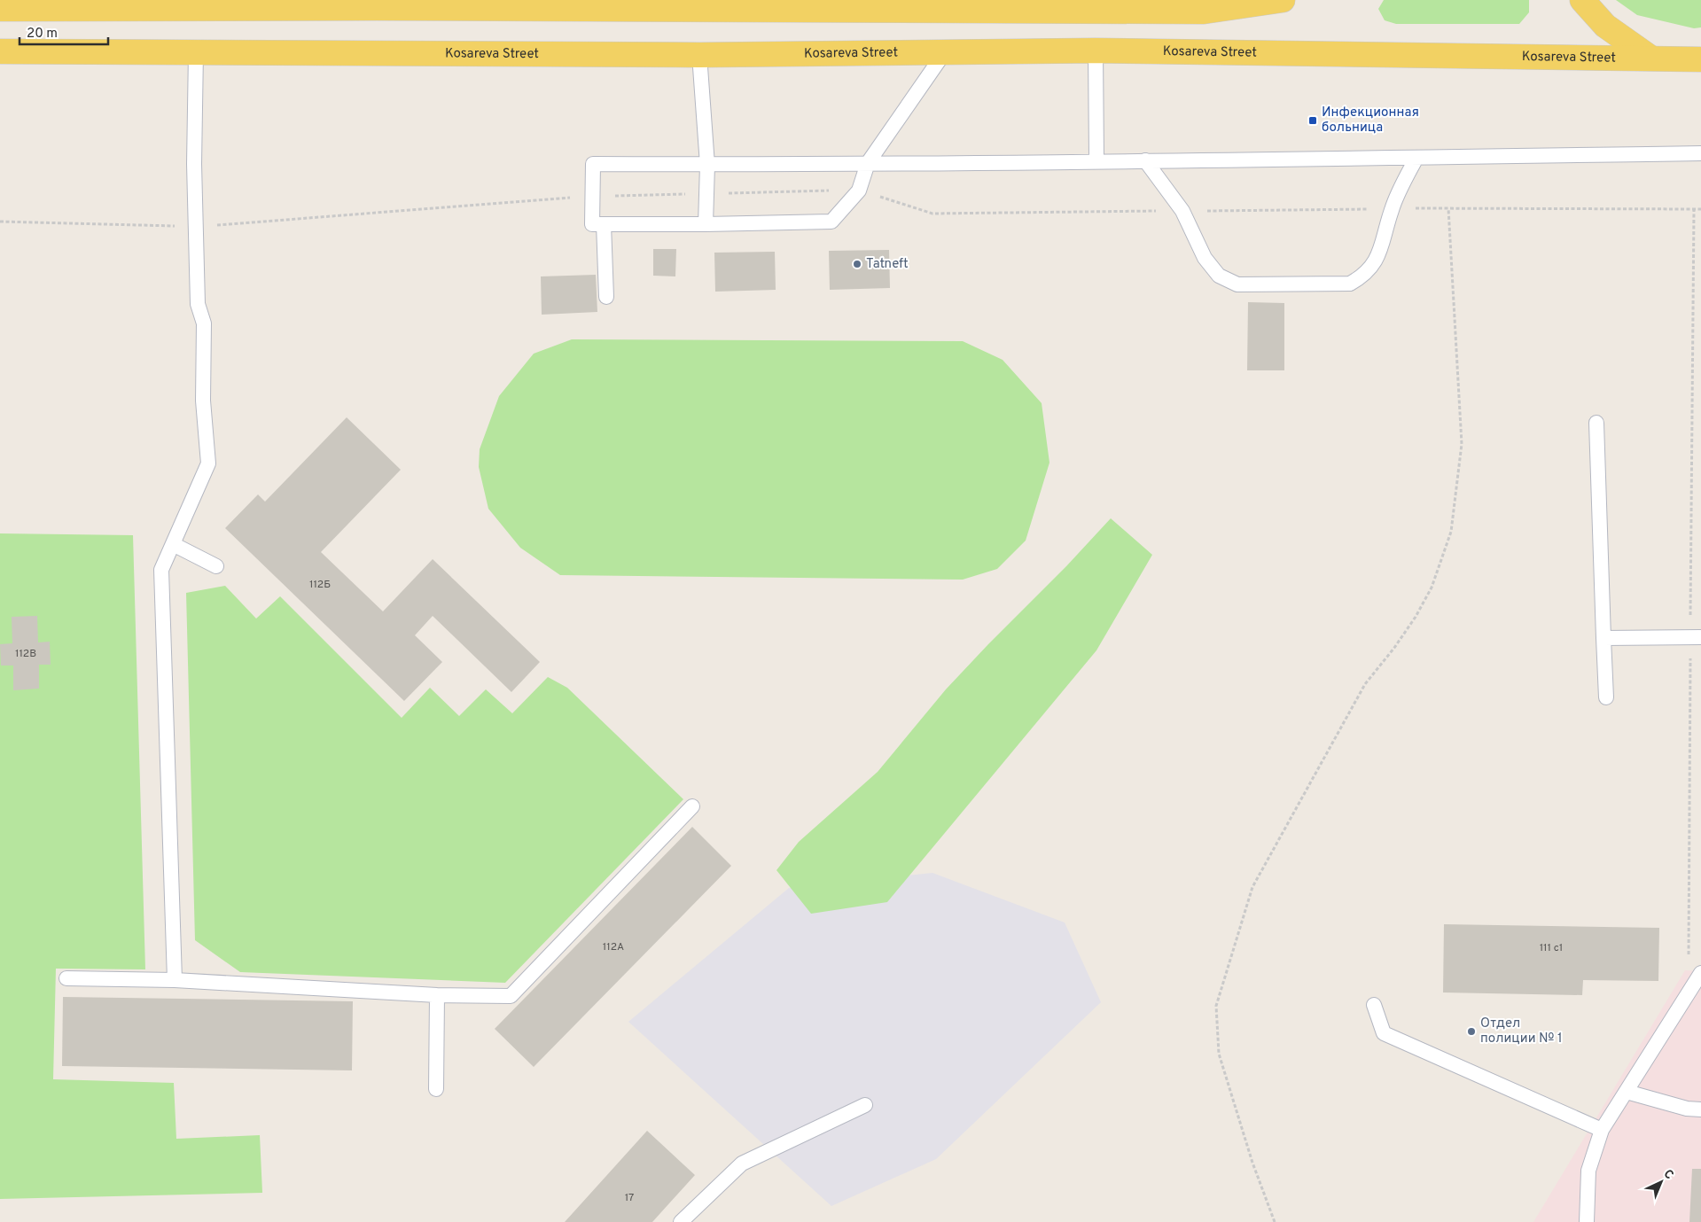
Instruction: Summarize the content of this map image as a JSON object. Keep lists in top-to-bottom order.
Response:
{
  "streets": {
    "main road": ["Kosareva Street"]
  },
  "places": {
    "transit": ["Инфекционная больница"],
    "other": ["Tatneft", "Отдел полиции № 1"]
  },
  "house_numbers": [
    "112Б",
    "112В",
    "112А",
    "111 с1",
    "17"
  ],
  "scale_bar": "20 m",
  "north": "top right"
}
